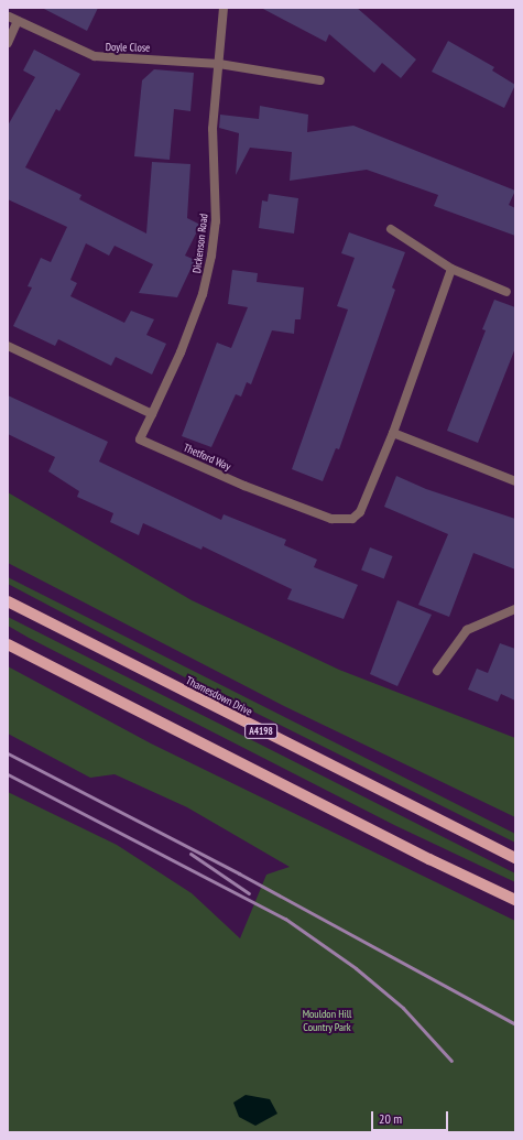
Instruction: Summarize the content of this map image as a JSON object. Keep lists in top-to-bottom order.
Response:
{
  "streets": {
    "main road": ["Thamesdown Drive", "A4198"],
    "street": ["Doyle Close", "Dickenson Road", "Thetford Way"]
  },
  "crossings": [
    ["Doyle Close", "Dickenson Road"],
    ["Dickenson Road", "Thetford Way"]
  ],
  "parks": ["Mouldon Hill Country Park"],
  "scale_bar": "20 m"
}
